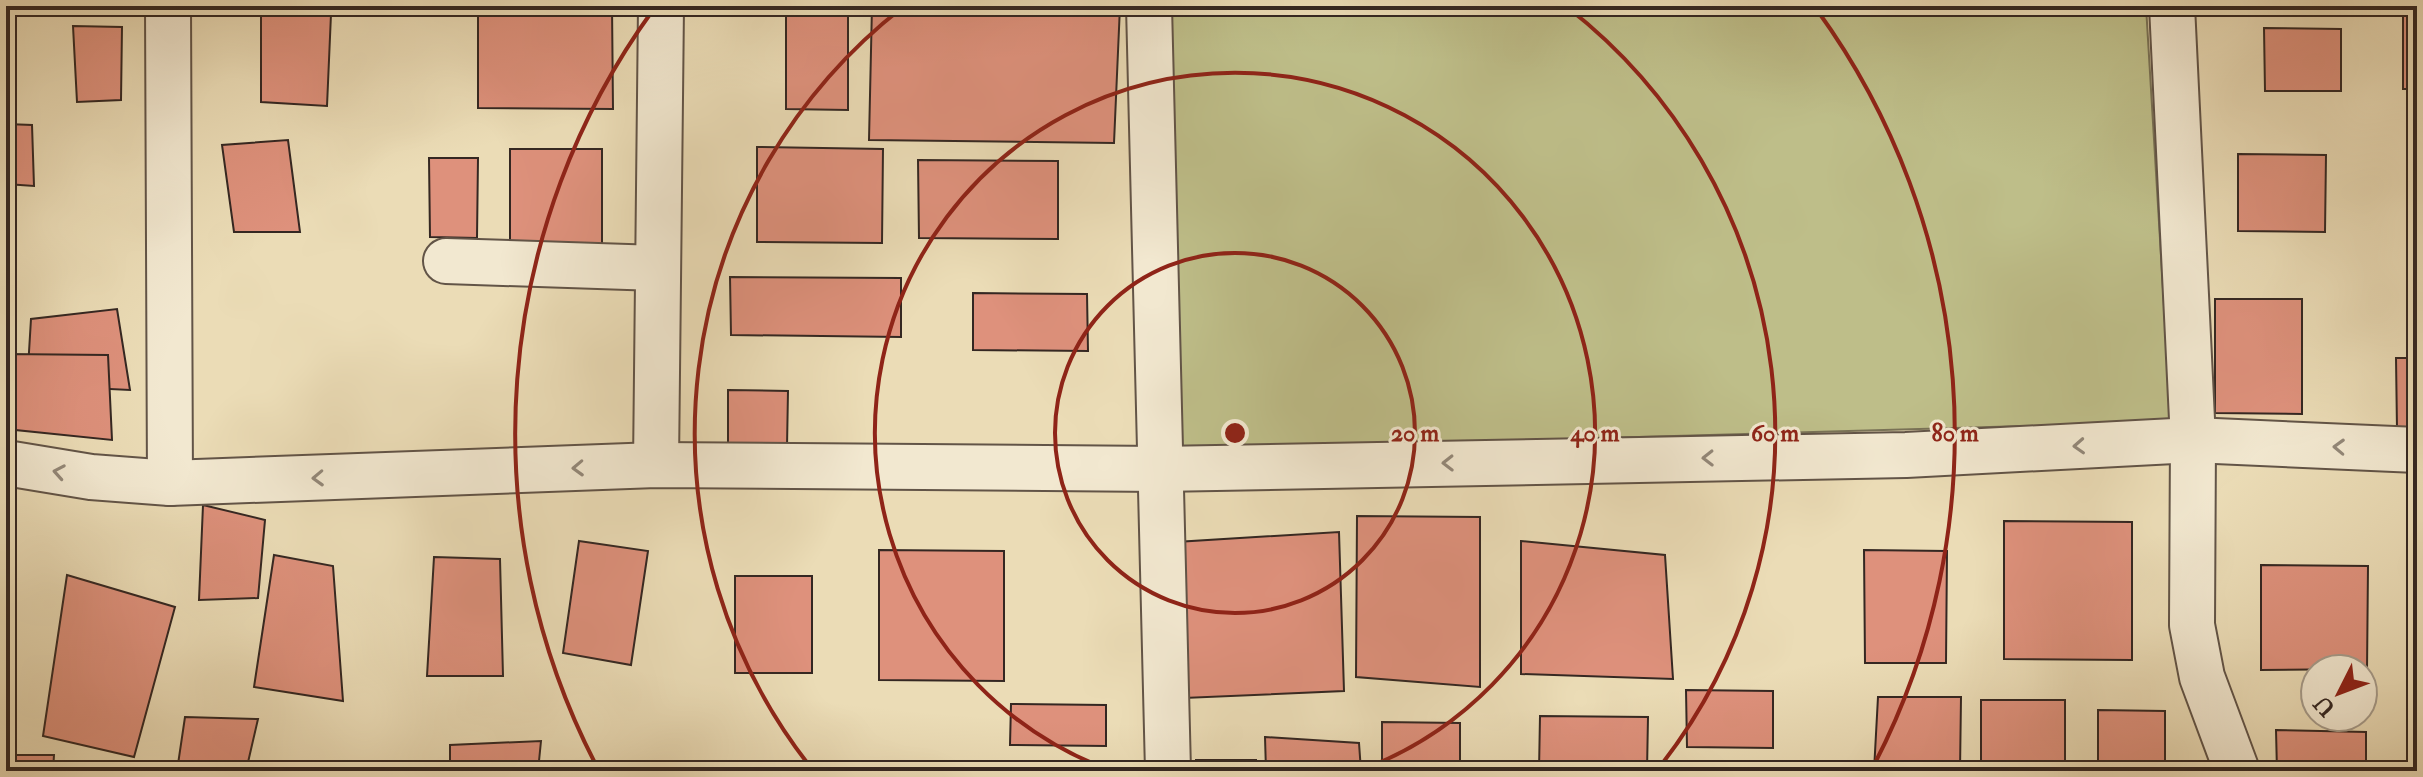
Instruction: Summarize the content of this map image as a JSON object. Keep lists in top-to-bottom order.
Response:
{
  "north": "bottom left",
  "rings": [
    "20 m",
    "40 m",
    "60 m",
    "80 m"
  ]
}
